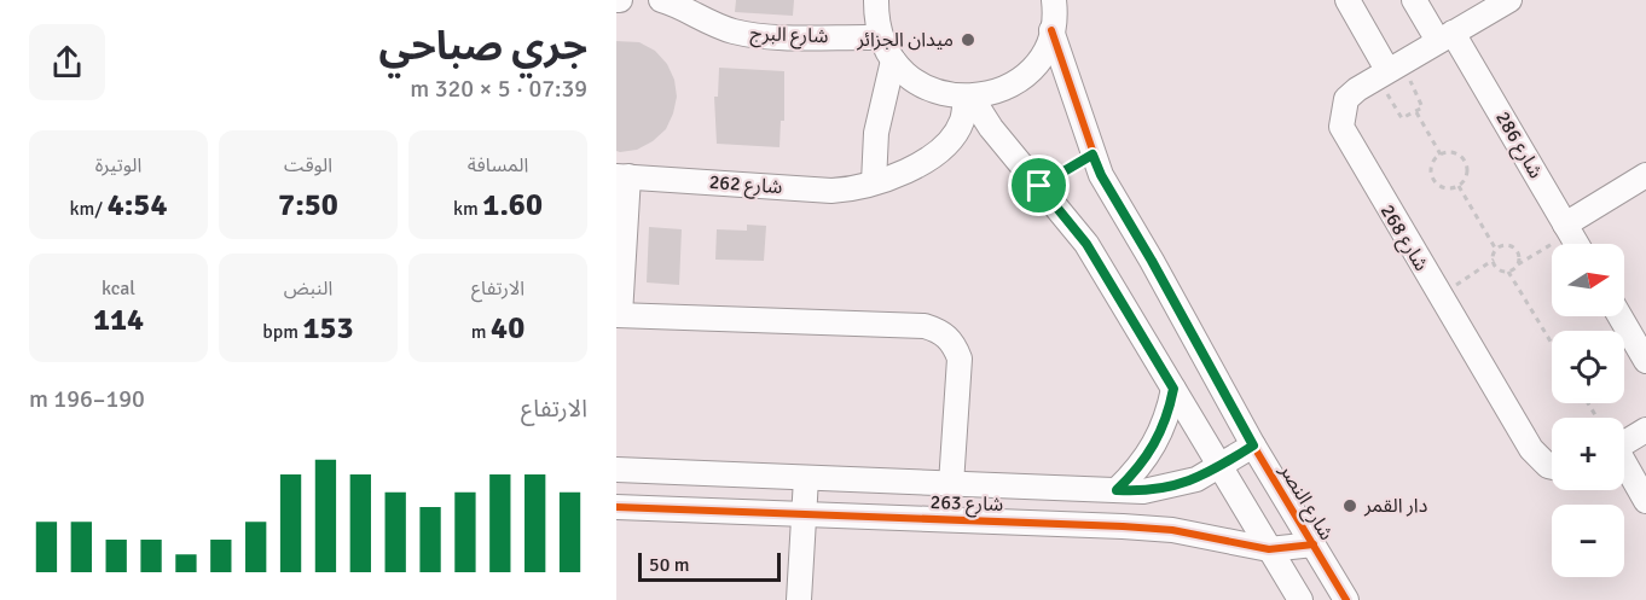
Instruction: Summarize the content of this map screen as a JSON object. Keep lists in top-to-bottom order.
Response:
{
  "streets": {
    "street": [
      "شارع البرج",
      "شارع 286",
      "شارع 262",
      "شارع 268",
      "شارع النصر",
      "شارع 263"
    ]
  },
  "crossings": [
    ["شارع 286", "شارع 268"],
    ["شارع النصر", "شارع 263"]
  ],
  "places": ["ميدان الجزائر", "دار القمر"],
  "scale_bar": "50 m",
  "north": "right",
  "page": {
    "heading": ["جري صباحي", "07:39 · 5 × 320 m"],
    "stats": [
      ["المسافة", "1.60 km"],
      ["الوقت", "7:50"],
      ["الوتيرة", "4:54 /km"],
      ["الارتفاع", "40 m"],
      ["النبض", "153 bpm"],
      ["kcal", "114"]
    ],
    "map_buttons": ["+", "−"],
    "chart": ["الارتفاع", "190–196 m"],
    "scale": "50 m"
  }
}
